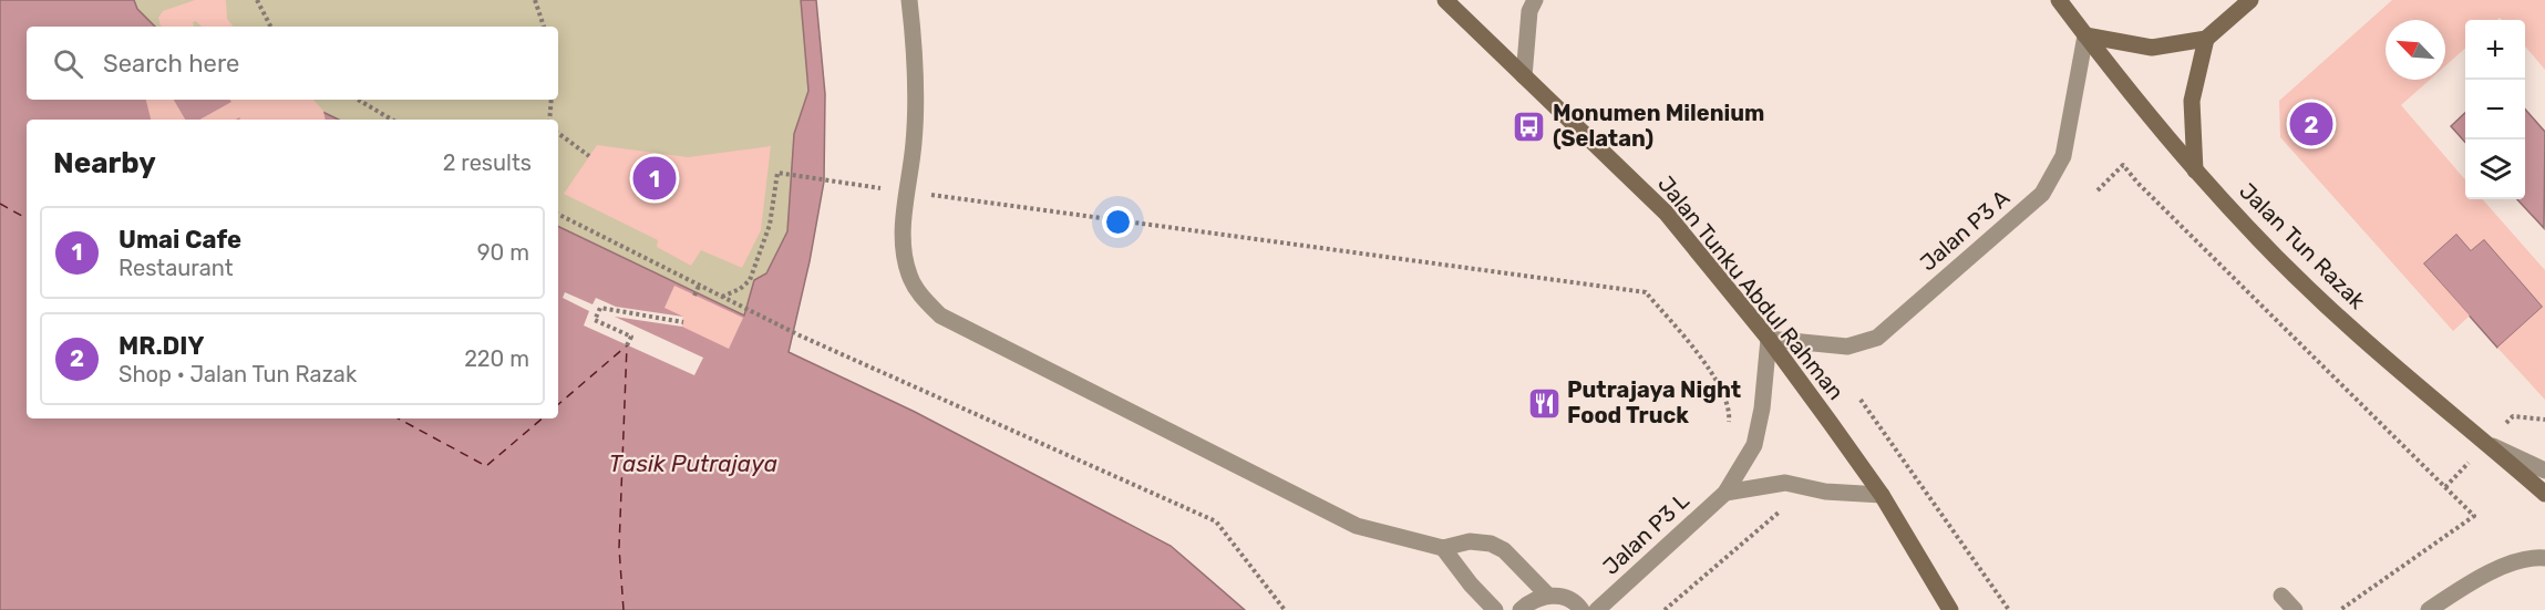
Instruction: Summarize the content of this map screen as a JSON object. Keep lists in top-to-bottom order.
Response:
{
  "streets": {
    "street": [
      "Jalan P3 A",
      "Jalan Tun Razak",
      "Jalan Tunku Abdul Rahman",
      "Jalan P3 L"
    ]
  },
  "crossings": [
    ["Jalan P3 A", "Jalan Tun Razak"],
    ["Jalan P3 A", "Jalan Tunku Abdul Rahman"],
    ["Jalan P3 A", "Jalan P3 L"],
    ["Jalan Tunku Abdul Rahman", "Jalan P3 L"]
  ],
  "water": ["Tasik Putrajaya"],
  "places": {
    "bus stop": ["Monumen Milenium (Selatan)"],
    "restaurant": ["Putrajaya Night Food Truck"]
  },
  "north": "top left",
  "page": {
    "map_buttons": ["+", "−"],
    "search": "Search here",
    "pins": ["2", "1"],
    "heading": ["Nearby", "2 results"],
    "list": [
      {
        "mark": "1",
        "name": "Umai Cafe",
        "note": "Restaurant",
        "value": "90 m"
      },
      {
        "mark": "2",
        "name": "MR.DIY",
        "note": "Shop · Jalan Tun Razak",
        "value": "220 m"
      }
    ]
  }
}
